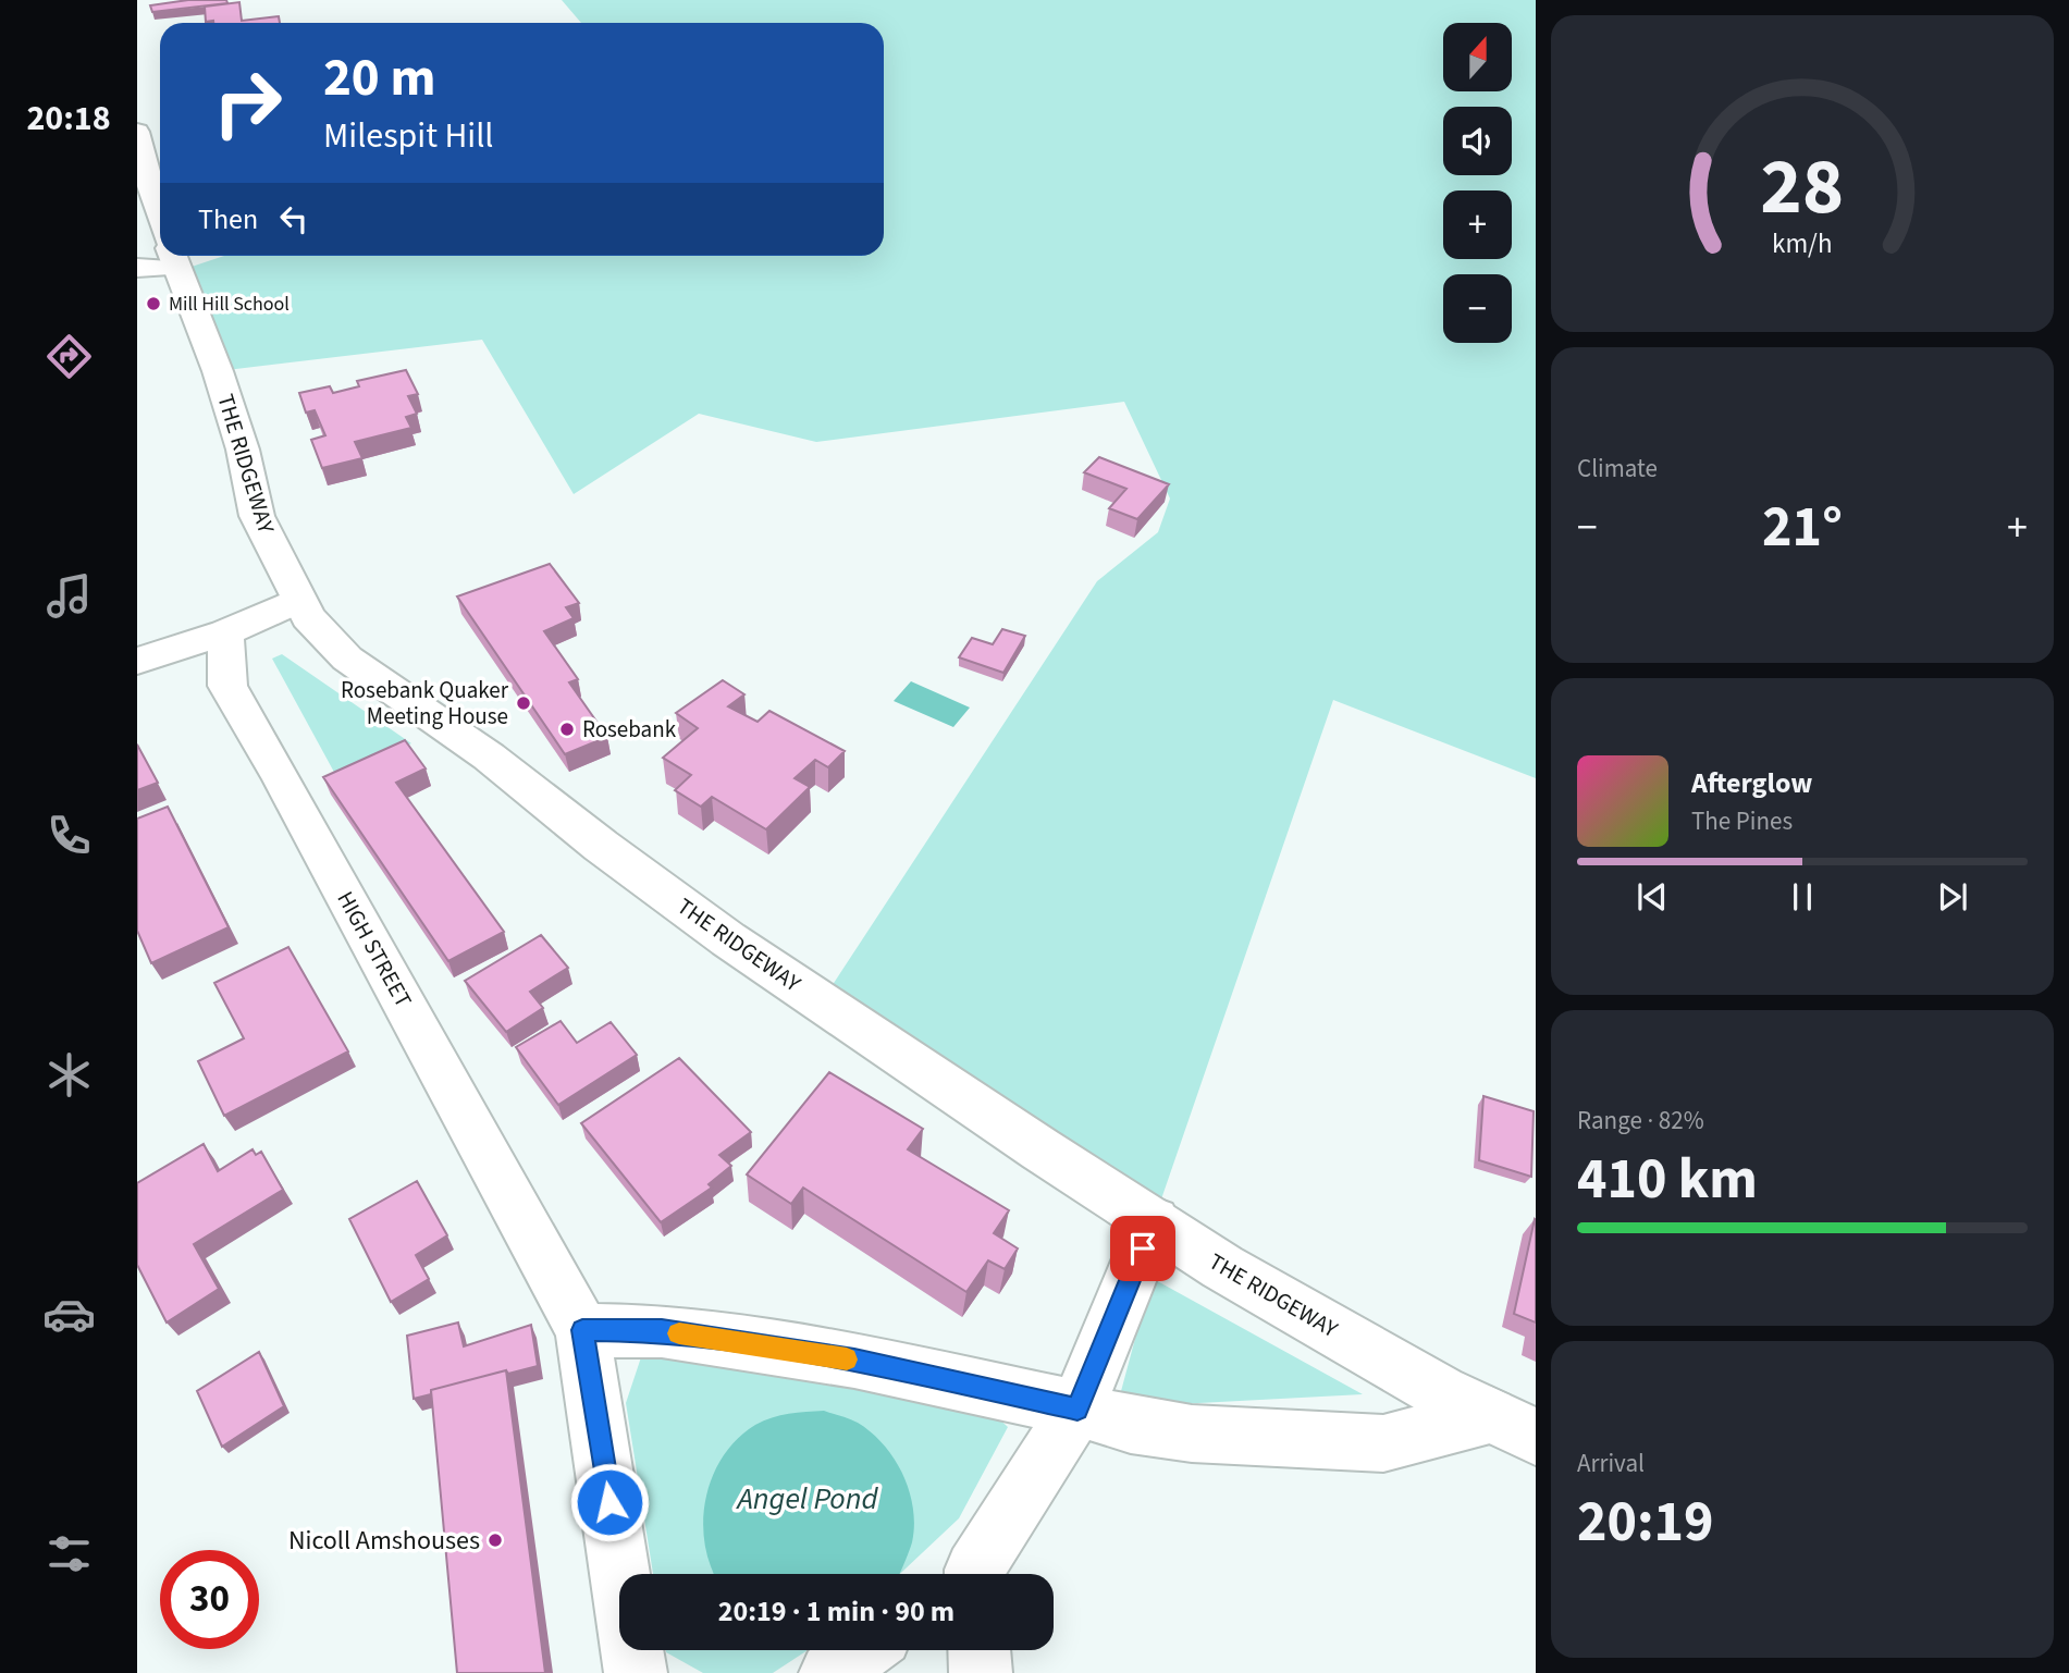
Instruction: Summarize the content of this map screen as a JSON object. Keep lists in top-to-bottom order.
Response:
{
  "streets": {
    "main road": ["THE RIDGEWAY", "HIGH STREET"]
  },
  "water": ["Angel Pond"],
  "places": [
    "Mill Hill School",
    "Rosebank Quaker Meeting House",
    "Rosebank",
    "Nicoll Amshouses"
  ],
  "north": "top",
  "page": {
    "tabs": "20:18",
    "map_buttons": ["+", "−"],
    "turn": ["20 m", "Milespit Hill"],
    "then": "Then",
    "tile": [
      "Climate",
      ["Range · 82%", "410 km"],
      ["Arrival", "20:19"]
    ],
    "heat": ["−", "21°", "+"],
    "song": ["Afterglow", "The Pines"],
    "limit": "30",
    "trip": "20:19 · 1 min · 90 m",
    "gauge": ["28", "km/h"]
  }
}
